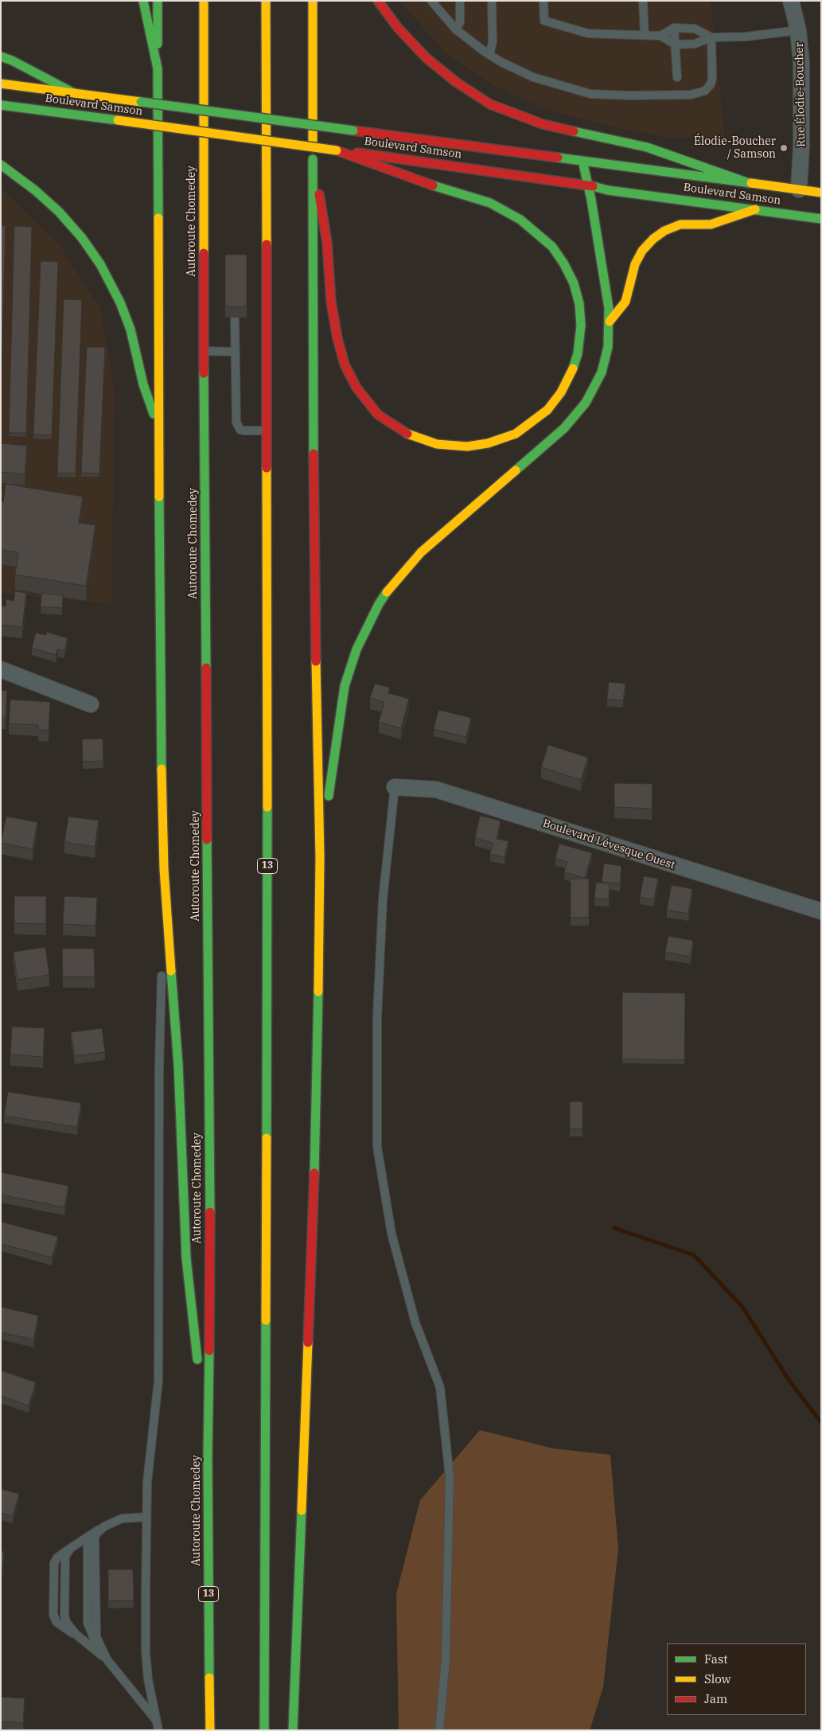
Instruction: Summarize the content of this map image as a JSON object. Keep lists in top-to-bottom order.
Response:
{
  "streets": {
    "main road": ["Boulevard Samson", "Autoroute Chomedey", "13"],
    "street": ["Rue Élodie-Boucher", "Boulevard Lévesque Ouest"]
  },
  "crossings": [
    ["Rue Élodie-Boucher", "Boulevard Samson"]
  ],
  "places": ["Élodie-Boucher / Samson"],
  "legend": ["Fast", "Slow", "Jam"]
}
